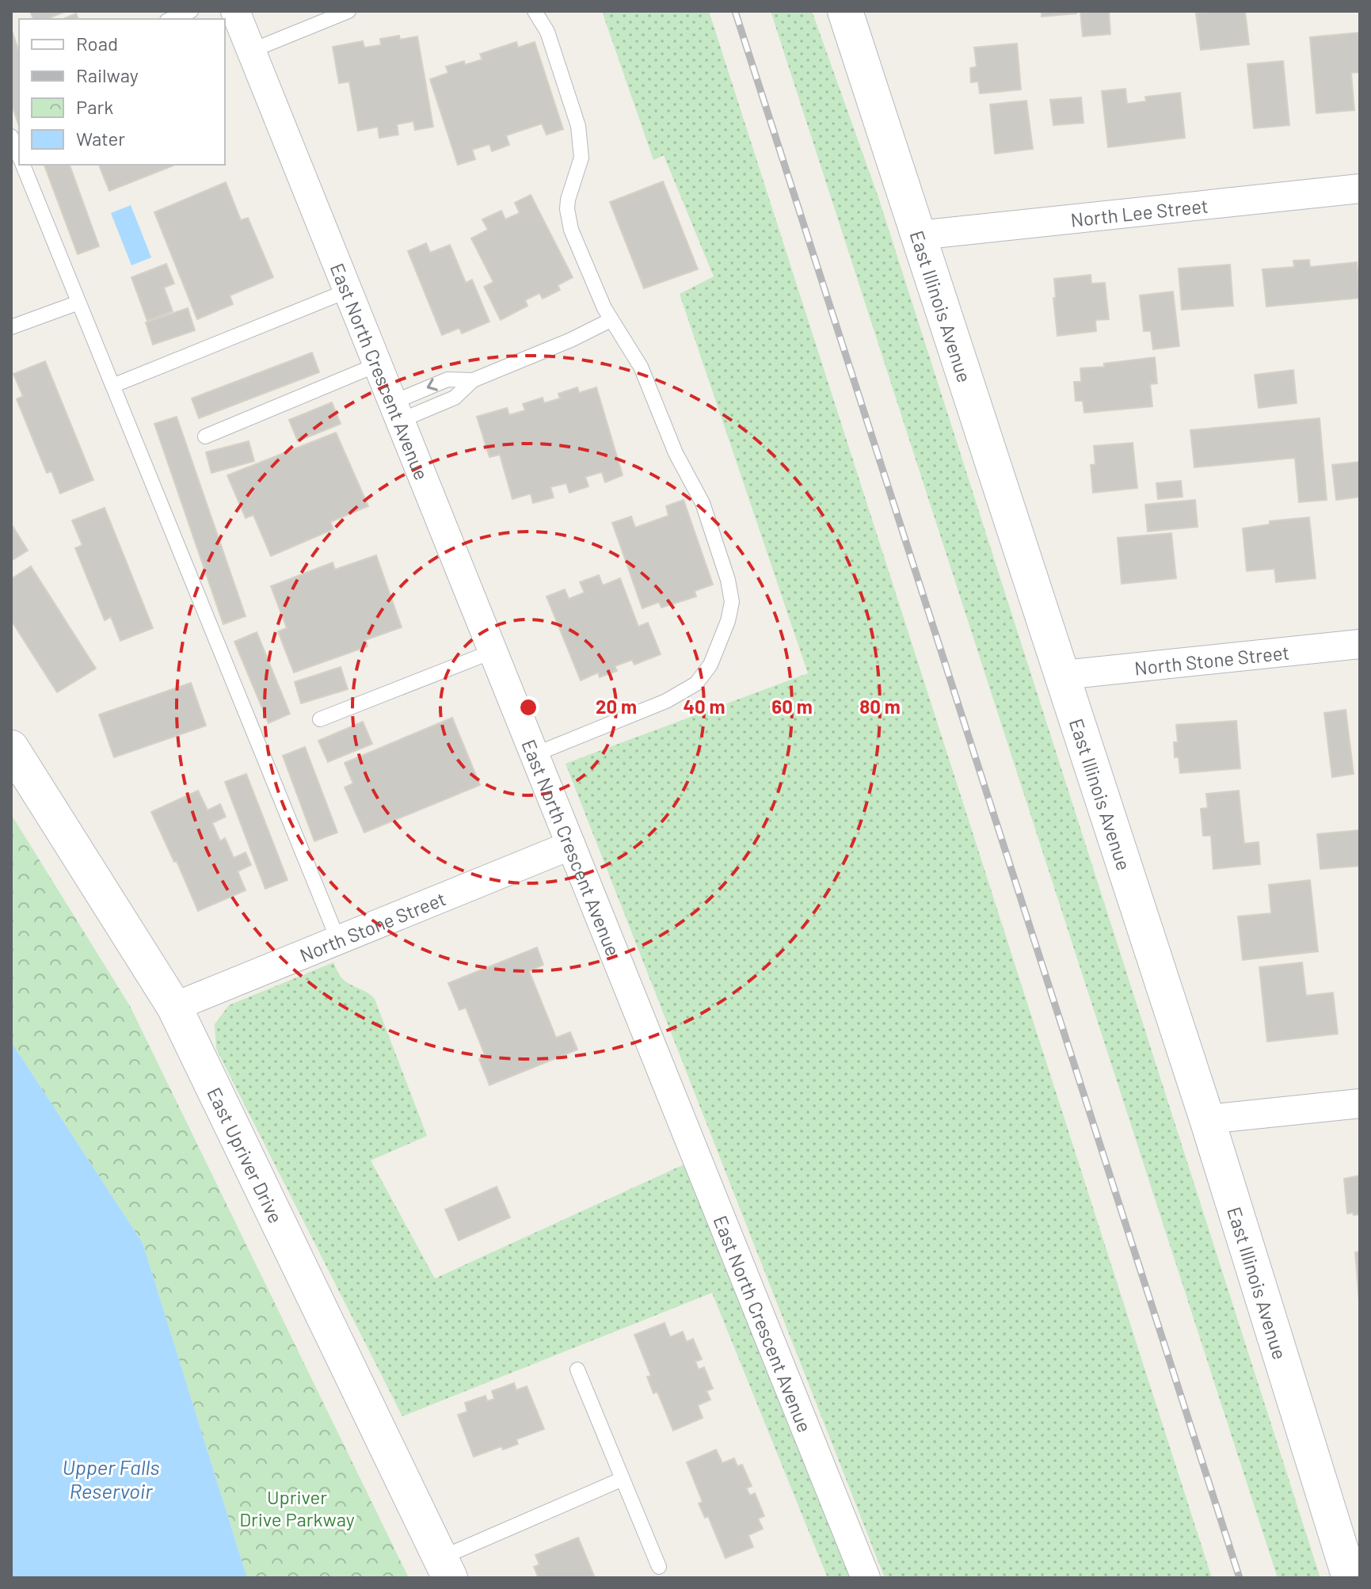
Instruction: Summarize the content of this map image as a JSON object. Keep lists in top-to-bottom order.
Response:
{
  "streets": {
    "main road": ["East Illinois Avenue", "East Upriver Drive"],
    "street": ["North Lee Street", "East North Crescent Avenue", "North Stone Street"]
  },
  "crossings": [
    ["North Lee Street", "East Illinois Avenue"],
    ["East Illinois Avenue", "North Stone Street"],
    ["East North Crescent Avenue", "North Stone Street"],
    ["North Stone Street", "East Upriver Drive"]
  ],
  "water": ["Upper Falls Reservoir"],
  "parks": ["Upriver Drive Parkway"],
  "legend": [
    "Road",
    "Railway",
    "Park",
    "Water"
  ],
  "rings": [
    "20 m",
    "40 m",
    "60 m",
    "80 m"
  ]
}
